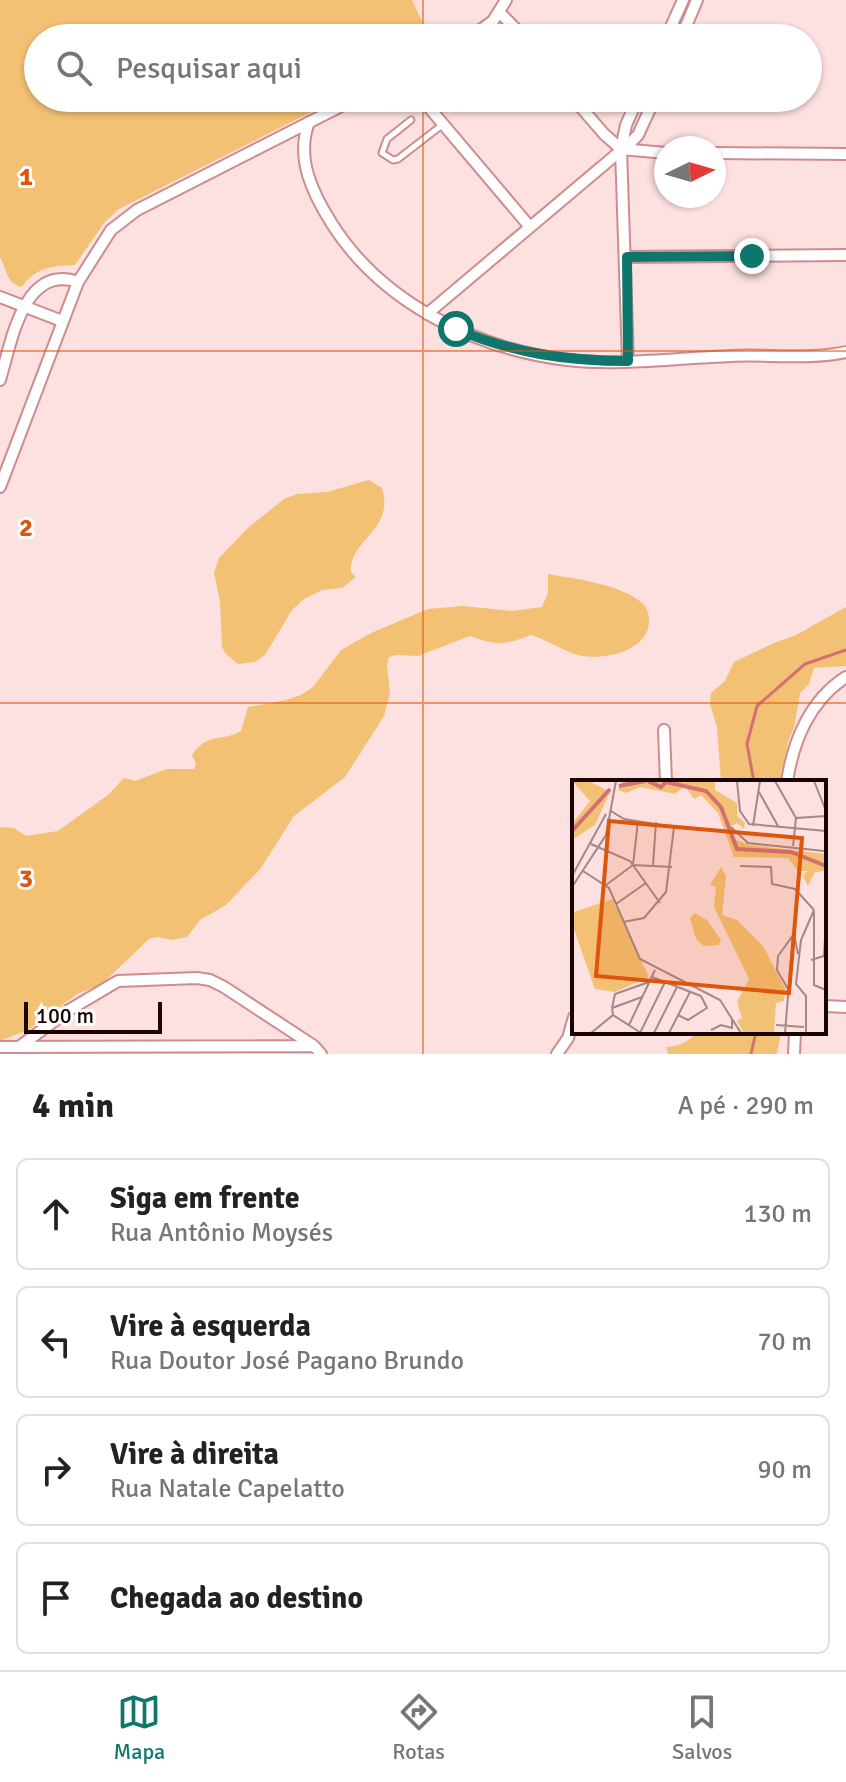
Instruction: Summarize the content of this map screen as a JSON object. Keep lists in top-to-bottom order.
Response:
{
  "scale_bar": "100 m",
  "north": "right",
  "page": {
    "search": "Pesquisar aqui",
    "scale": "100 m",
    "heading": ["4 min", "A pé · 290 m"],
    "list": [
      ["Siga em frente", "Rua Antônio Moysés", "130 m"],
      ["Vire à esquerda", "Rua Doutor José Pagano Brundo", "70 m"],
      ["Vire à direita", "Rua Natale Capelatto", "90 m"],
      "Chegada ao destino"
    ],
    "nav": ["Mapa", "Rotas", "Salvos"]
  },
  "grid": {
    "rows": ["1", "2", "3"]
  }
}
